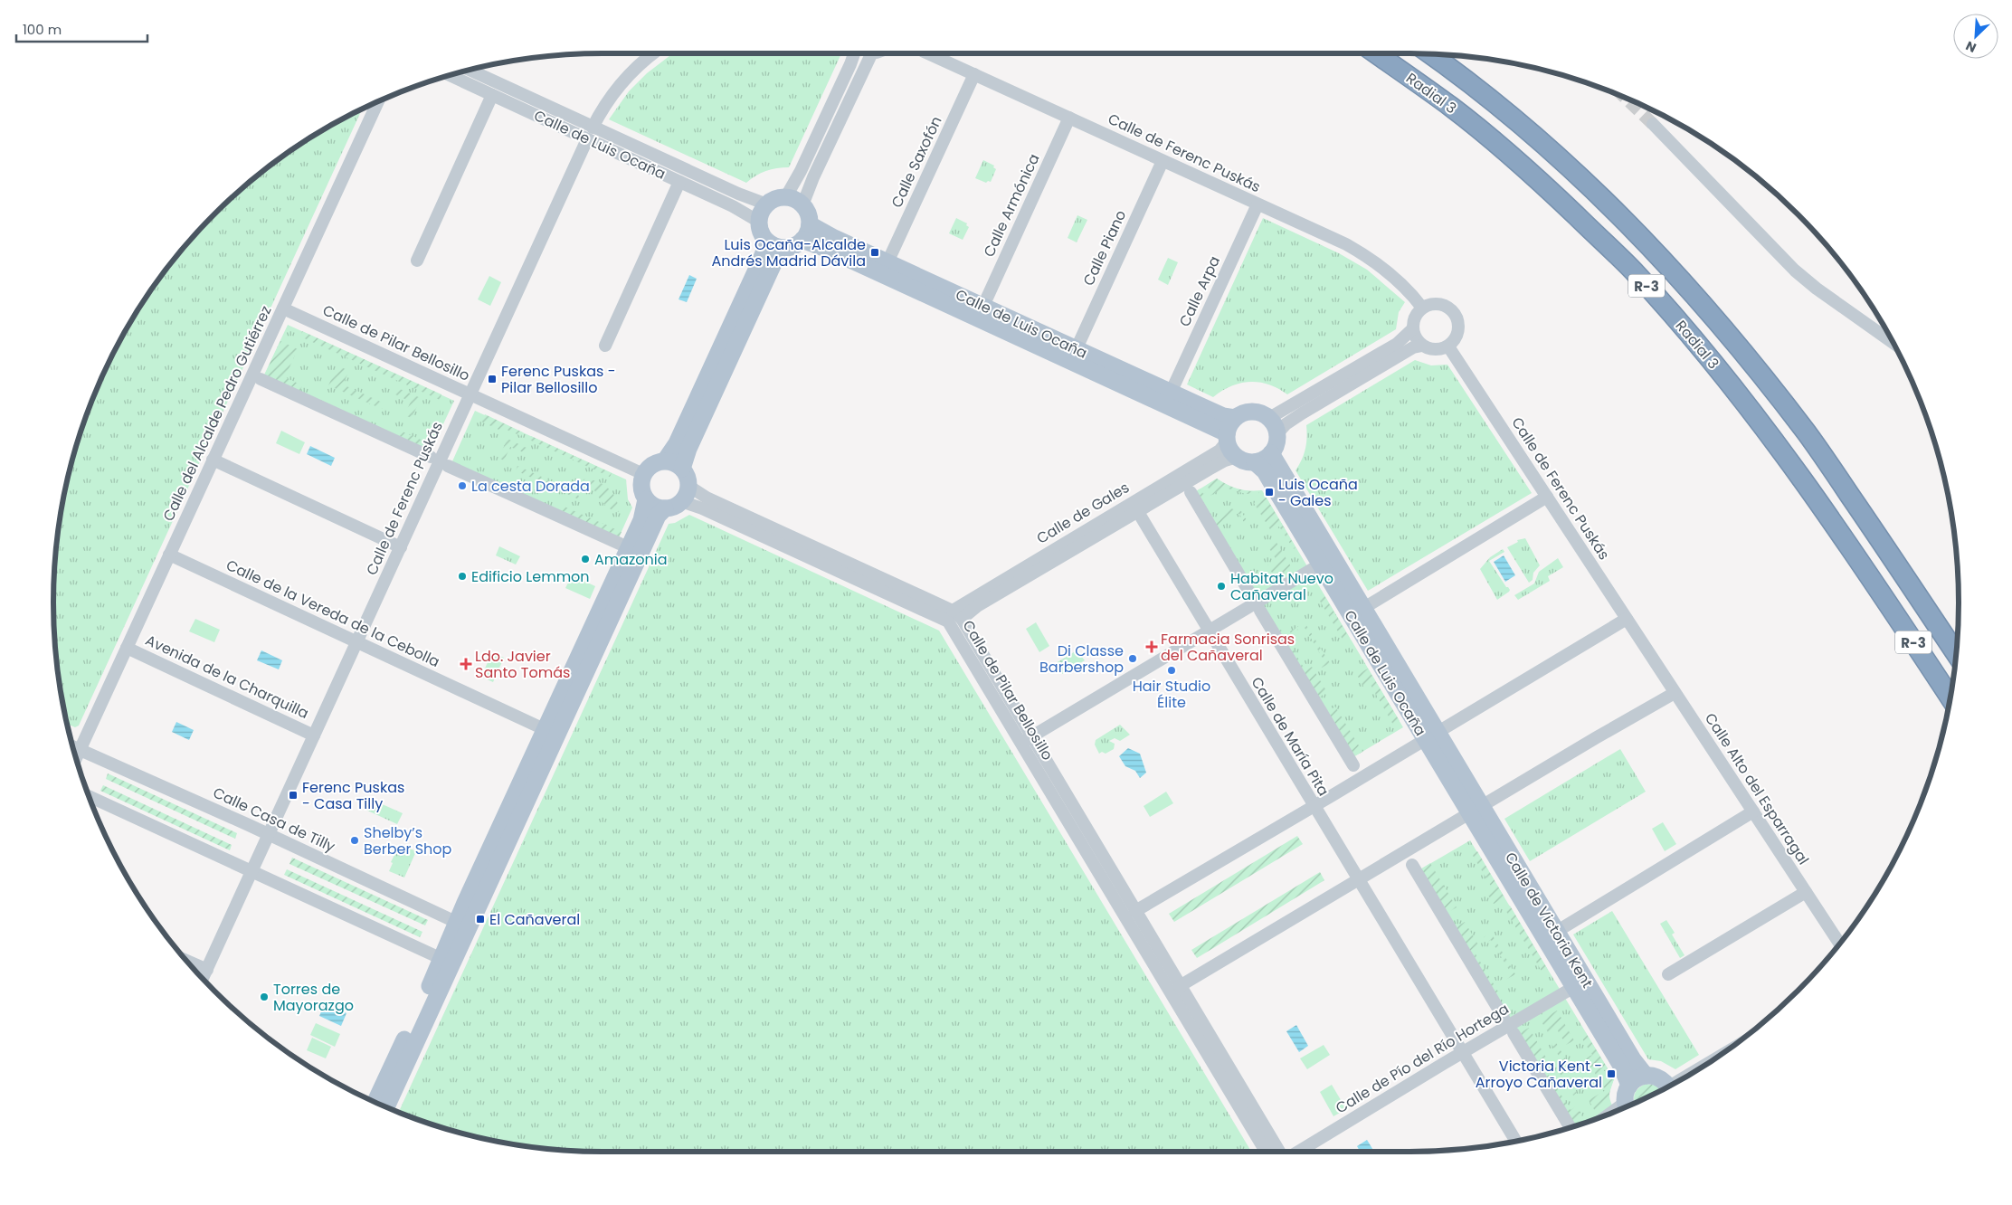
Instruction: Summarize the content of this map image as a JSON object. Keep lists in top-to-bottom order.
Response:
{
  "streets": {
    "highway": ["Radial 3", "R-3"],
    "main road": ["Calle de Luis Ocaña", "Calle de Victoria Kent"],
    "street": [
      "Calle de Ferenc Puskás",
      "Calle Saxofón",
      "Calle Armónica",
      "Calle Piano",
      "Calle Arpa",
      "Calle de Pilar Bellosillo",
      "Calle del Alcalde Pedro Gutiérrez",
      "Calle de Gales",
      "Calle de la Vereda de la Cebolla",
      "Avenida de la Charquilla",
      "Calle de María Pita",
      "Calle Alto del Esparragal",
      "Calle Casa de Tilly",
      "Calle de Pío del Río Hortega"
    ]
  },
  "crossings": [
    ["Calle de Luis Ocaña", "Calle de Ferenc Puskás"],
    ["Calle de Luis Ocaña", "Calle Saxofón"],
    ["Calle de Luis Ocaña", "Calle Armónica"],
    ["Calle de Luis Ocaña", "Calle Piano"],
    ["Calle de Luis Ocaña", "Calle Arpa"],
    ["Calle de Luis Ocaña", "Calle de Gales"],
    ["Calle de Luis Ocaña", "Calle de Victoria Kent"],
    ["Calle de Ferenc Puskás", "Calle Saxofón"],
    ["Calle de Ferenc Puskás", "Calle Armónica"],
    ["Calle de Ferenc Puskás", "Calle Piano"],
    ["Calle de Ferenc Puskás", "Calle Arpa"],
    ["Calle de Ferenc Puskás", "Calle de Pilar Bellosillo"],
    ["Calle de Ferenc Puskás", "Calle de la Vereda de la Cebolla"],
    ["Calle de Ferenc Puskás", "Avenida de la Charquilla"],
    ["Calle de Ferenc Puskás", "Calle Alto del Esparragal"],
    ["Calle de Ferenc Puskás", "Calle Casa de Tilly"],
    ["Calle de Pilar Bellosillo", "Calle del Alcalde Pedro Gutiérrez"],
    ["Calle de Pilar Bellosillo", "Calle de Gales"],
    ["Calle del Alcalde Pedro Gutiérrez", "Calle de la Vereda de la Cebolla"],
    ["Calle del Alcalde Pedro Gutiérrez", "Avenida de la Charquilla"],
    ["Calle del Alcalde Pedro Gutiérrez", "Calle Casa de Tilly"],
    ["Calle de Gales", "Calle de María Pita"],
    ["Calle de María Pita", "Calle de Pío del Río Hortega"],
    ["Calle de Victoria Kent", "Calle de Pío del Río Hortega"]
  ],
  "places": {
    "transit": [
      "Luis Ocaña-Alcalde Andrés Madrid Dávila",
      "Ferenc Puskas - Pilar Bellosillo",
      "Luis Ocaña - Gales",
      "Ferenc Puskas - Casa Tilly",
      "El Cañaveral",
      "Victoria Kent - Arroyo Cañaveral"
    ],
    "other": [
      "La cesta Dorada",
      "Amazonia",
      "Edificio Lemmon",
      "Habitat Nuevo Cañaveral",
      "Di Classe Barbershop",
      "Hair Studio Élite",
      "Shelby’s Berber Shop",
      "Torres de Mayorazgo"
    ],
    "health": ["Farmacia Sonrisas del Cañaveral", "Ldo. Javier Santo Tomás"]
  },
  "scale_bar": "100 m",
  "north": "bottom left"
}
